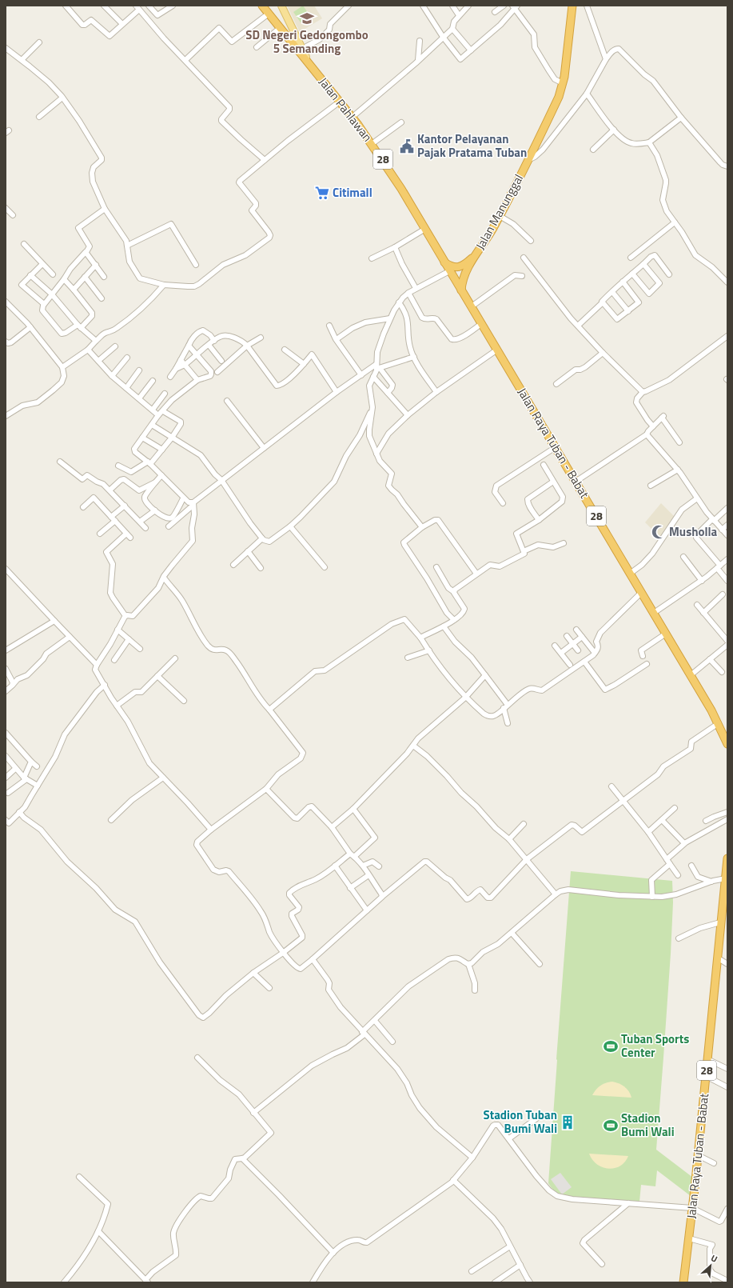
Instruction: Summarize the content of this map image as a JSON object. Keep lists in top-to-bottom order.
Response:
{
  "streets": {
    "highway": [
      "Jalan Pahlawan",
      "28",
      "Jalan Manunggal",
      "Jalan Raya Tuban - Babat"
    ]
  },
  "crossings": [
    ["Jalan Pahlawan", "28"],
    ["Jalan Pahlawan", "Jalan Raya Tuban - Babat"],
    ["Jalan Manunggal", "Jalan Raya Tuban - Babat"]
  ],
  "places": {
    "school or university": ["SD Negeri Gedongombo 5 Semanding"],
    "public building": ["Kantor Pelayanan Pajak Pratama Tuban"],
    "supermarket": ["Citimall"],
    "mosque": ["Musholla"],
    "sports": ["Tuban Sports Center", "Stadion Bumi Wali"],
    "building": ["Stadion Tuban Bumi Wali"]
  },
  "north": "top right"
}
